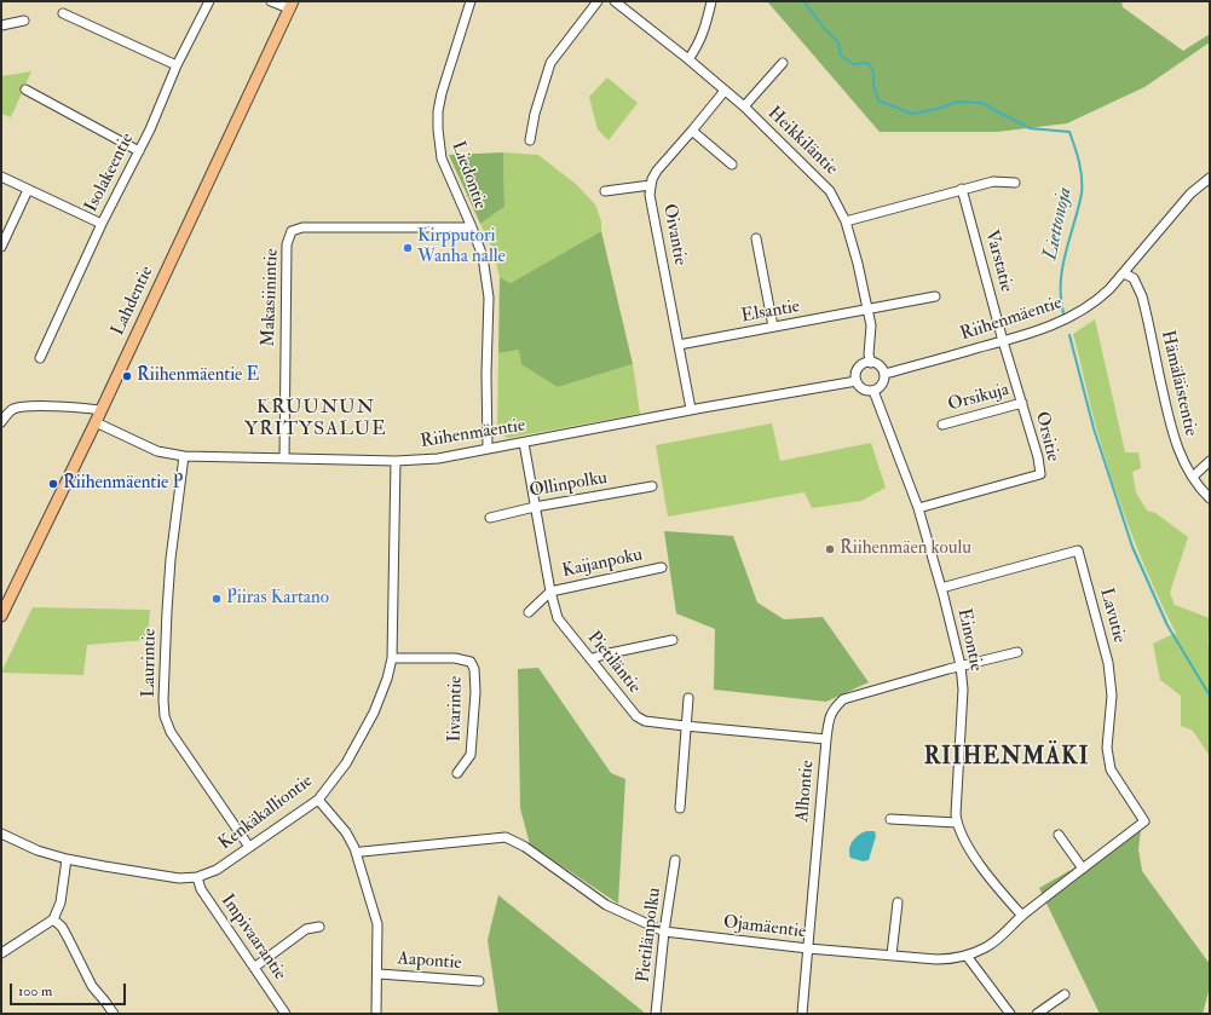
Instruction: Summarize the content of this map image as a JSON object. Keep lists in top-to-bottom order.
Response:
{
  "streets": {
    "main road": ["Lahdentie"],
    "street": [
      "Heikkiläntie",
      "Isolakeentie",
      "Liedontie",
      "Oivantie",
      "Varstatie",
      "Makasiinintie",
      "Elsantie",
      "Riihenmäentie",
      "Hämäläistentie",
      "Orsikuja",
      "Orsitie",
      "Ollinpolku",
      "Kaijanpoku",
      "Lavutie",
      "Einontie",
      "Laurintie",
      "Pietiläntie",
      "Iivarintie",
      "Alhontie",
      "Kenkäkalliontie",
      "Ojamäentie",
      "Pietilänpolku",
      "Impivaarantie",
      "Aapontie"
    ]
  },
  "crossings": [
    ["Heikkiläntie", "Oivantie"],
    ["Heikkiläntie", "Elsantie"],
    ["Heikkiläntie", "Riihenmäentie"],
    ["Heikkiläntie", "Einontie"],
    ["Liedontie", "Makasiinintie"],
    ["Liedontie", "Riihenmäentie"],
    ["Oivantie", "Elsantie"],
    ["Oivantie", "Riihenmäentie"],
    ["Varstatie", "Riihenmäentie"],
    ["Varstatie", "Orsitie"],
    ["Makasiinintie", "Riihenmäentie"],
    ["Lahdentie", "Riihenmäentie"],
    ["Riihenmäentie", "Hämäläistentie"],
    ["Riihenmäentie", "Orsitie"],
    ["Riihenmäentie", "Einontie"],
    ["Riihenmäentie", "Laurintie"],
    ["Riihenmäentie", "Pietiläntie"],
    ["Riihenmäentie", "Kenkäkalliontie"],
    ["Orsikuja", "Orsitie"],
    ["Orsitie", "Einontie"],
    ["Ollinpolku", "Pietiläntie"],
    ["Kaijanpoku", "Pietiläntie"],
    ["Lavutie", "Einontie"],
    ["Lavutie", "Ojamäentie"],
    ["Einontie", "Alhontie"],
    ["Einontie", "Ojamäentie"],
    ["Laurintie", "Kenkäkalliontie"],
    ["Pietiläntie", "Alhontie"],
    ["Iivarintie", "Kenkäkalliontie"],
    ["Alhontie", "Ojamäentie"],
    ["Kenkäkalliontie", "Impivaarantie"],
    ["Ojamäentie", "Pietilänpolku"]
  ],
  "districts": ["KRUUNUN YRITYSALUE", "RIIHENMÄKI"],
  "water": ["Liettonoja"],
  "places": [
    "Kirpputori Wanha nalle",
    "Riihenmäentie E",
    "Riihenmäentie P",
    "Riihenmäen koulu",
    "Piiras Kartano"
  ],
  "scale_bar": "100 m"
}
